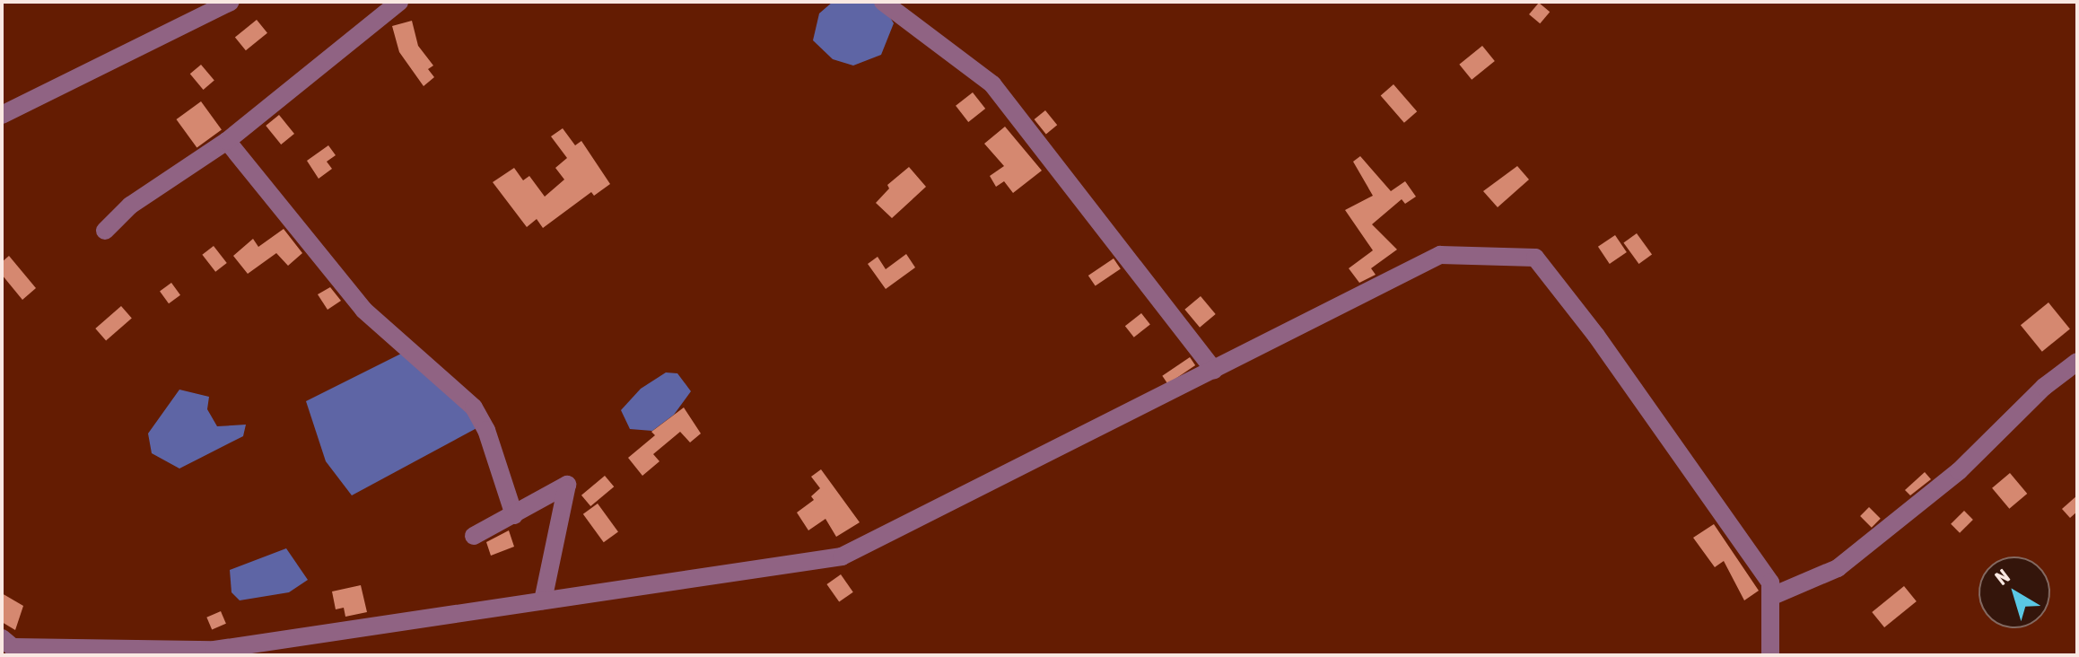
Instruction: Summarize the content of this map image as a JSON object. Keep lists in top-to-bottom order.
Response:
{
  "north": "top left"
}
